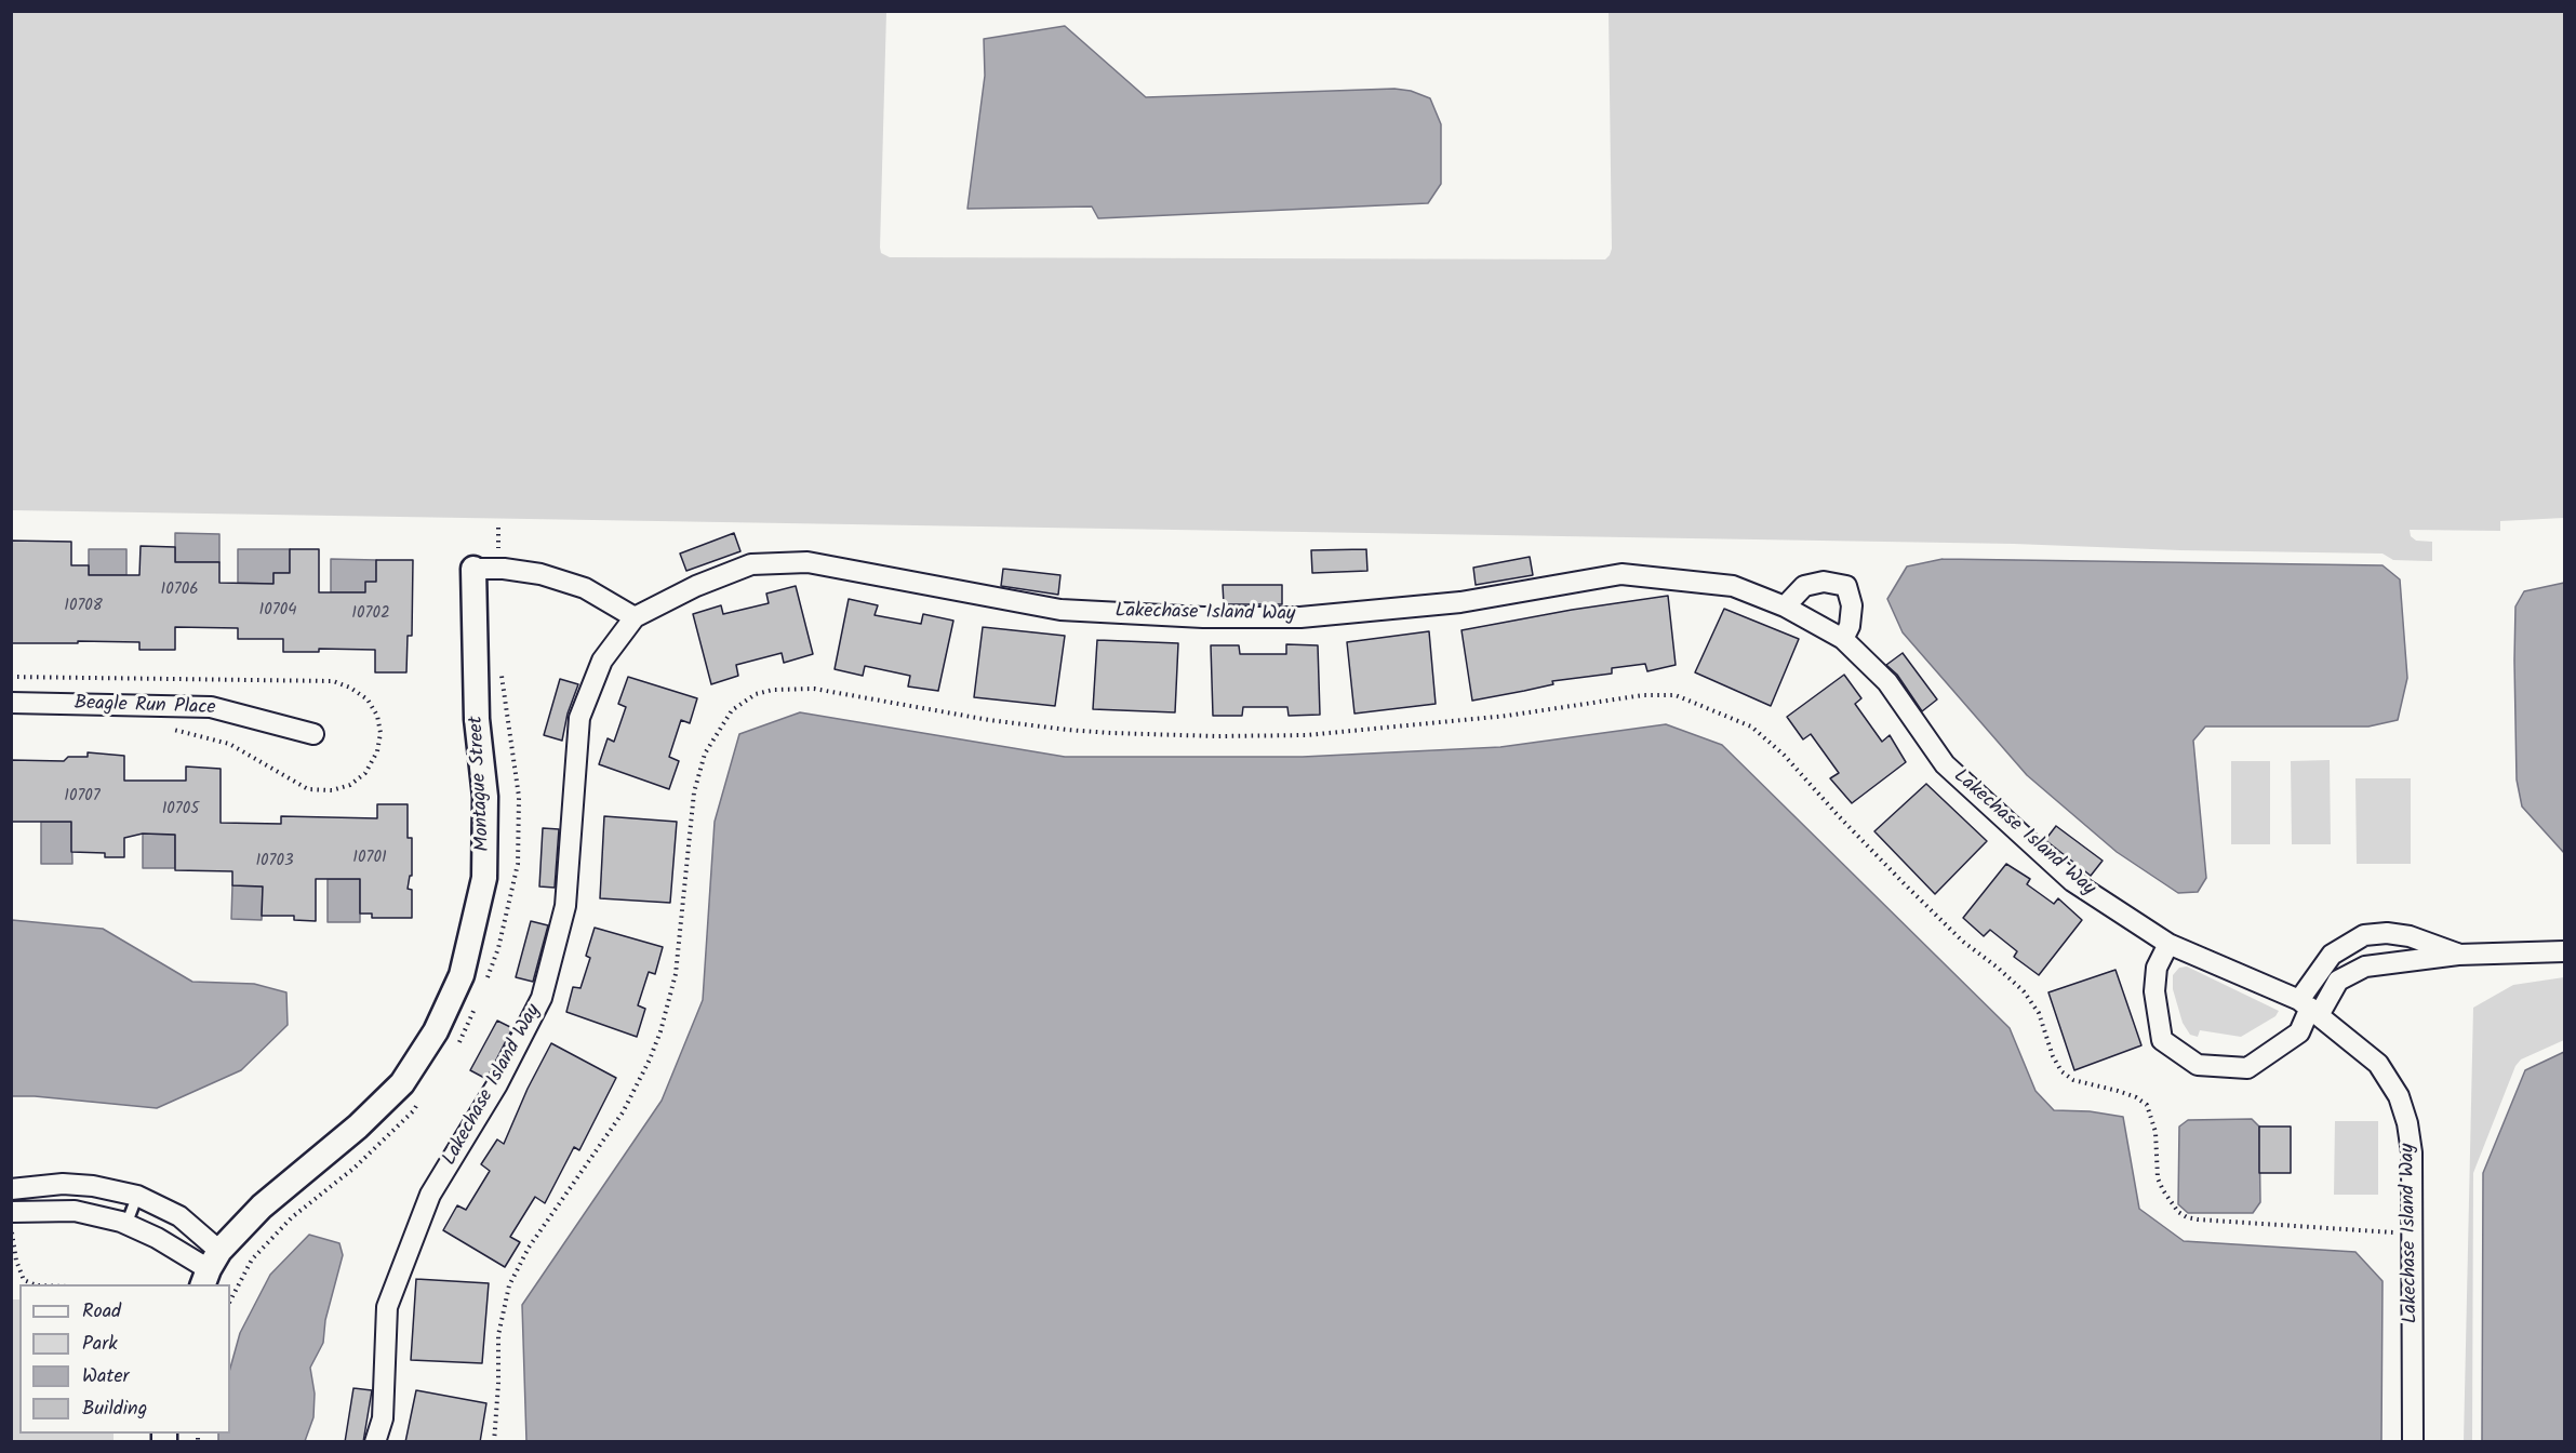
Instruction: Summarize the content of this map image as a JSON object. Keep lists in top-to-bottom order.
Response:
{
  "streets": {
    "street": ["Lakechase Island Way", "Beagle Run Place", "Montague Street"]
  },
  "house_numbers": [
    "10706",
    "10708",
    "10704",
    "10702",
    "10707",
    "10705",
    "10701",
    "10703"
  ],
  "legend": [
    "Road",
    "Park",
    "Water",
    "Building"
  ]
}
